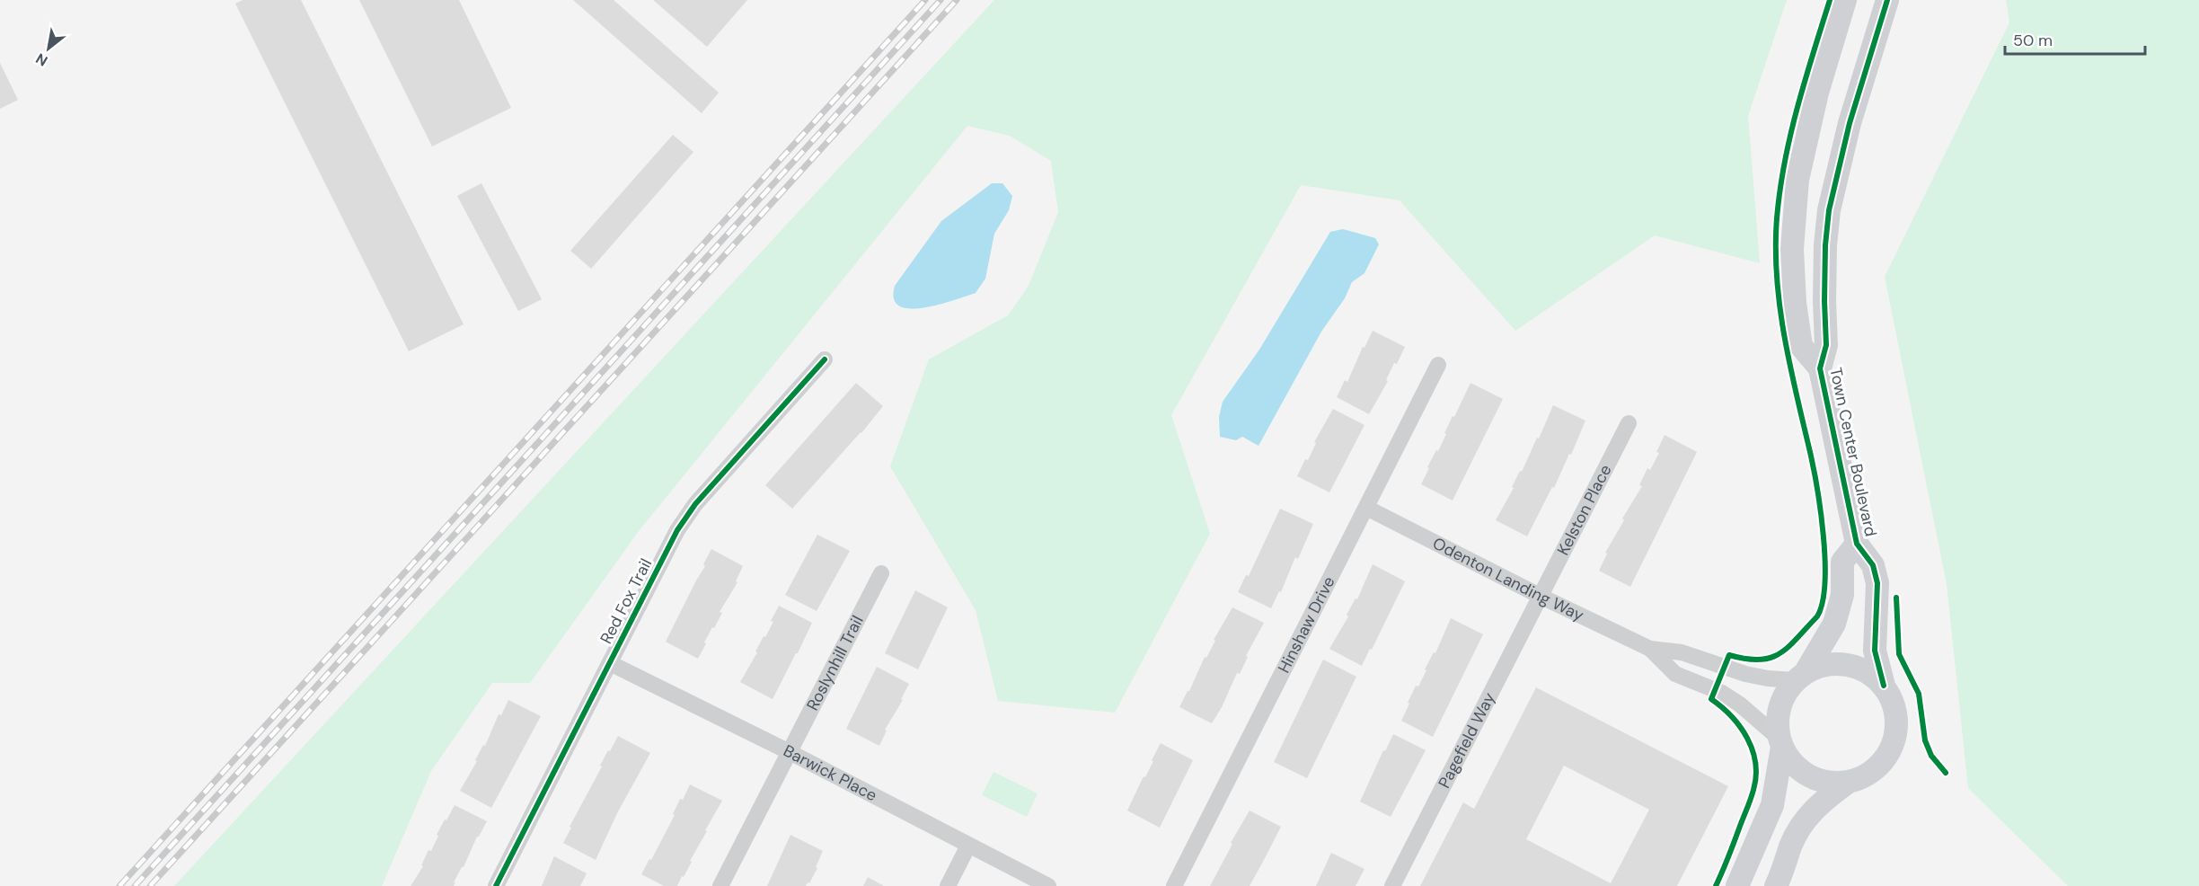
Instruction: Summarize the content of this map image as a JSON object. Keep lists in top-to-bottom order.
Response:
{
  "streets": {
    "street": [
      "Town Center Boulevard",
      "Kelston Place",
      "Odenton Landing Way",
      "Red Fox Trail",
      "Hinshaw Drive",
      "Roslynhill Trail",
      "Pagefield Way",
      "Barwick Place"
    ]
  },
  "crossings": [
    ["Town Center Boulevard", "Odenton Landing Way"],
    ["Kelston Place", "Odenton Landing Way"],
    ["Kelston Place", "Pagefield Way"],
    ["Odenton Landing Way", "Hinshaw Drive"],
    ["Odenton Landing Way", "Pagefield Way"],
    ["Red Fox Trail", "Barwick Place"],
    ["Roslynhill Trail", "Barwick Place"]
  ],
  "scale_bar": "50 m",
  "north": "bottom left"
}
